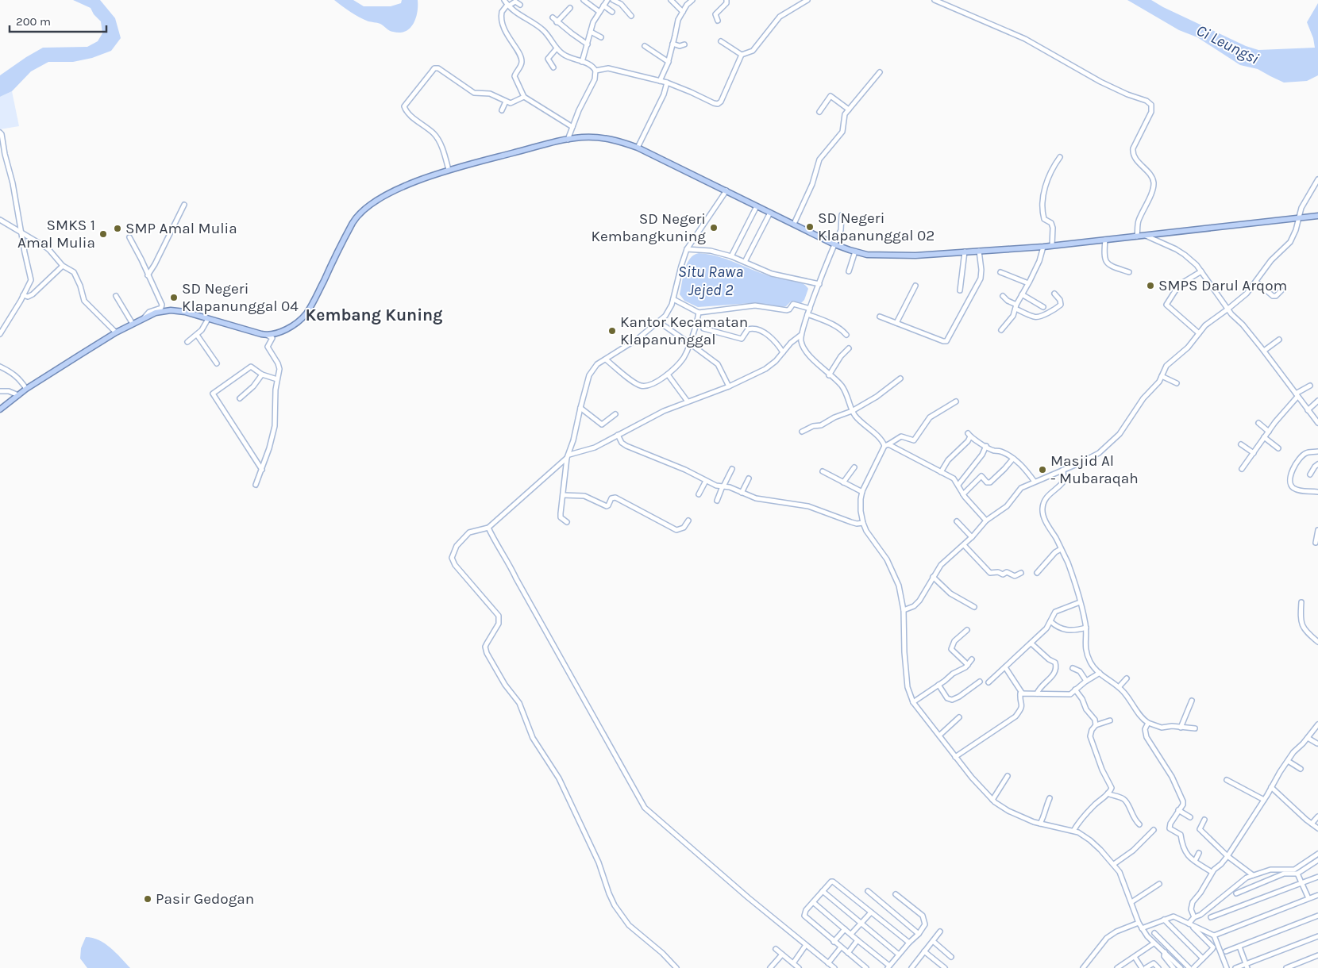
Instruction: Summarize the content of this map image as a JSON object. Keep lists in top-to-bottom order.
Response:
{
  "districts": ["Kembang Kuning"],
  "water": ["Ci Leungsi", "Situ Rawa Jejed 2"],
  "places": [
    "SD Negeri Klapanunggal 02",
    "SD Negeri Kembangkuning",
    "SMP Amal Mulia",
    "SMKS 1 Amal Mulia",
    "SMPS Darul Arqom",
    "SD Negeri Klapanunggal 04",
    "Kantor Kecamatan Klapanunggal",
    "Masjid Al - Mubaraqah",
    "Pasir Gedogan"
  ],
  "scale_bar": "200 m"
}
